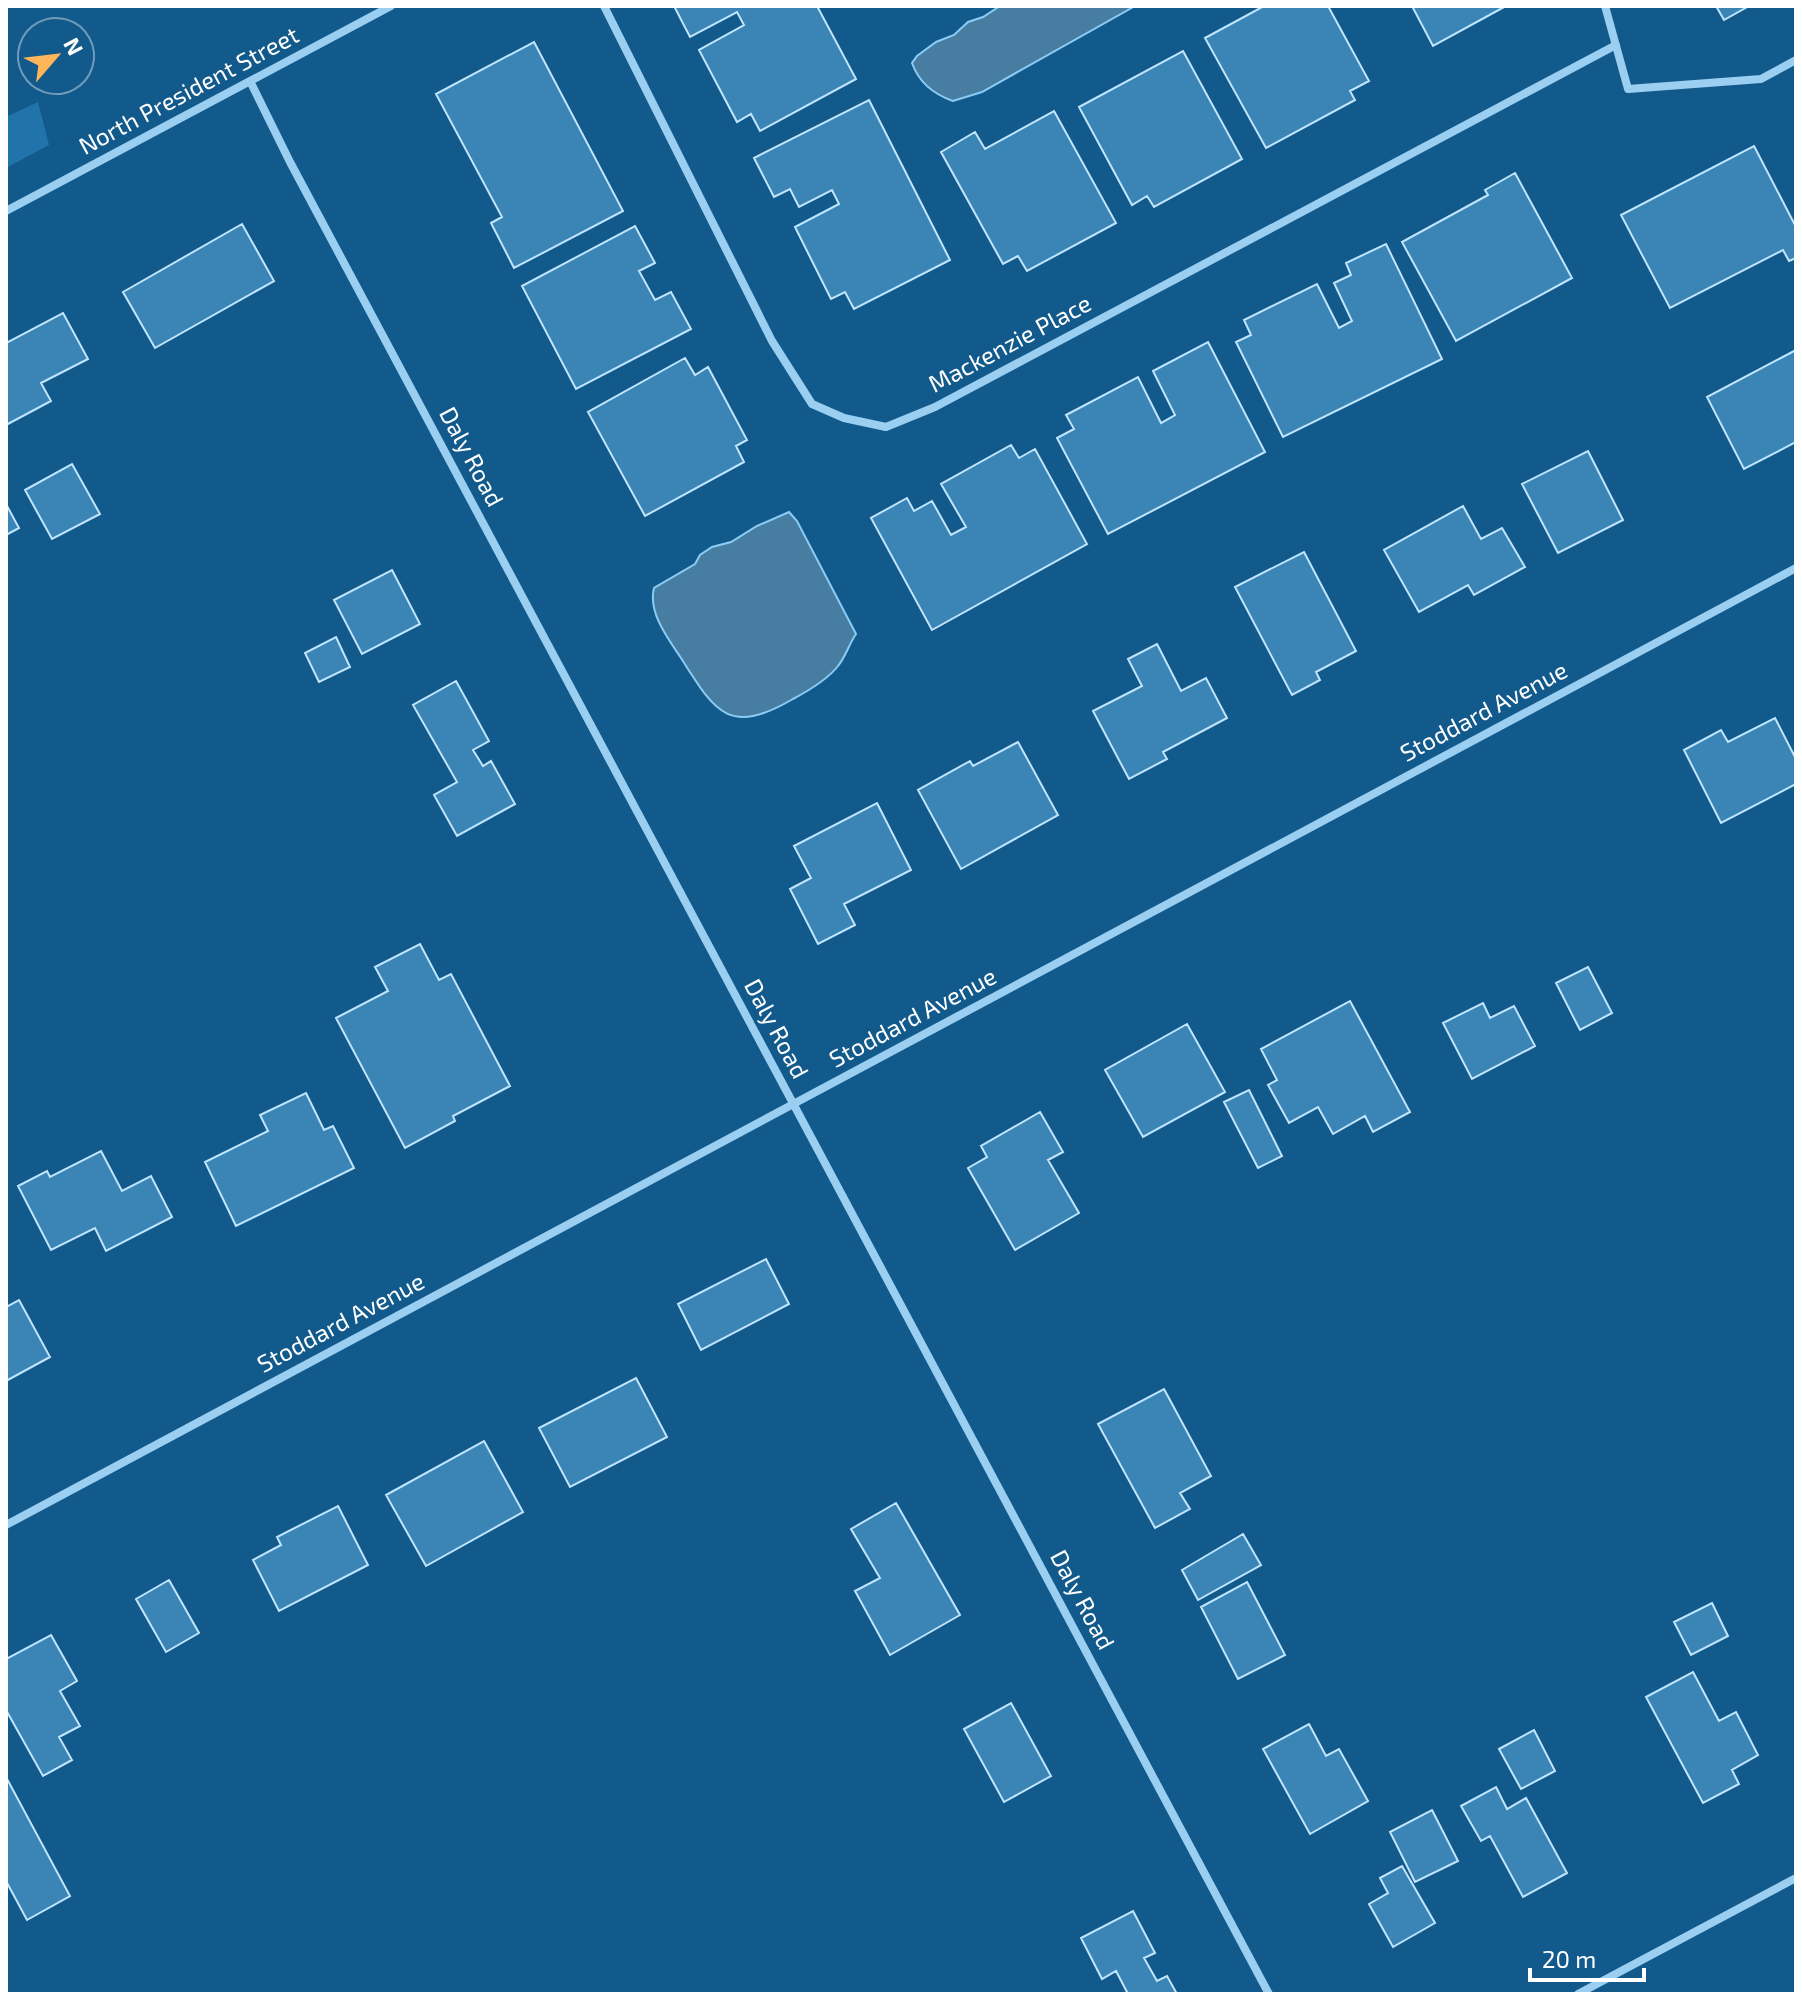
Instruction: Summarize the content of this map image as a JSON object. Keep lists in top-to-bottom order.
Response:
{
  "streets": {
    "street": [
      "North President Street",
      "Mackenzie Place",
      "Daly Road",
      "Stoddard Avenue"
    ]
  },
  "crossings": [
    ["North President Street", "Daly Road"],
    ["Daly Road", "Stoddard Avenue"]
  ],
  "scale_bar": "20 m",
  "north": "top right"
}
